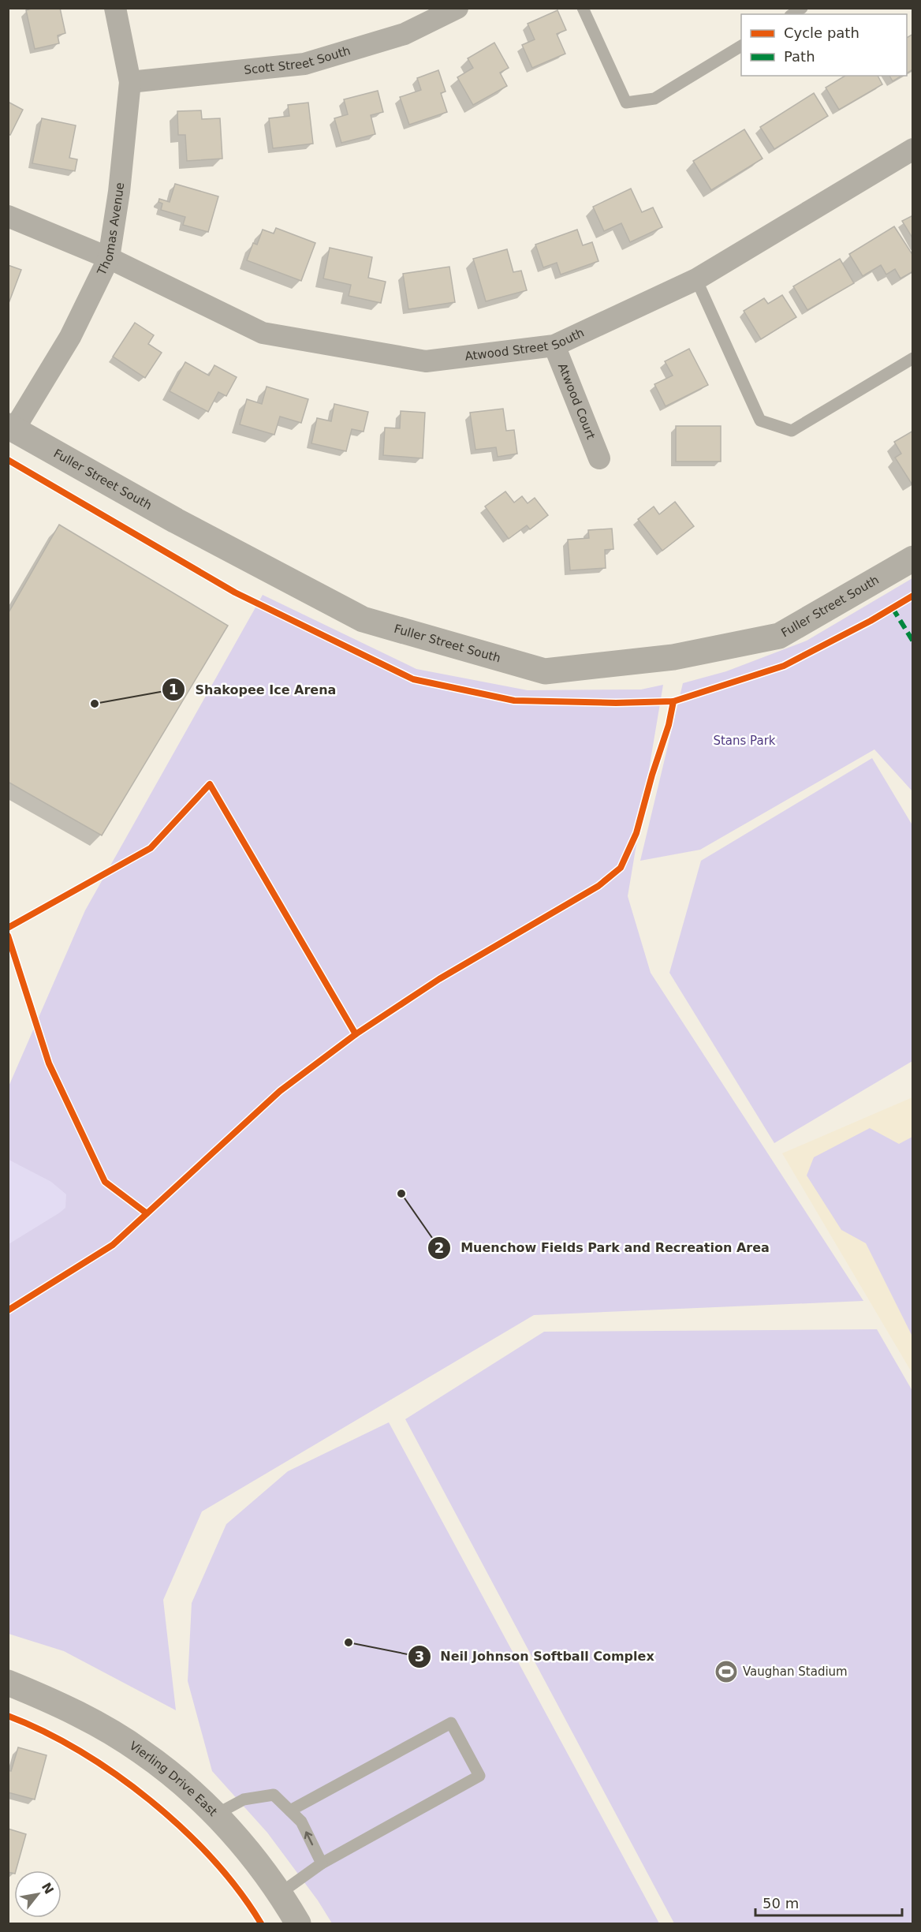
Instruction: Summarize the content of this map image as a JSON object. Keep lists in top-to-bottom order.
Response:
{
  "streets": {
    "street": [
      "Scott Street South",
      "Thomas Avenue",
      "Atwood Street South",
      "Atwood Court",
      "Fuller Street South",
      "Vierling Drive East"
    ]
  },
  "crossings": [
    ["Scott Street South", "Thomas Avenue"],
    ["Thomas Avenue", "Atwood Street South"],
    ["Thomas Avenue", "Fuller Street South"],
    ["Atwood Street South", "Atwood Court"]
  ],
  "parks": ["Stans Park"],
  "places": {
    "other": ["Shakopee Ice Arena", "Muenchow Fields Park and Recreation Area", "Neil Johnson Softball Complex"],
    "sports": ["Vaughan Stadium"]
  },
  "legend": ["Cycle path", "Path"],
  "scale_bar": "50 m",
  "north": "top right"
}
